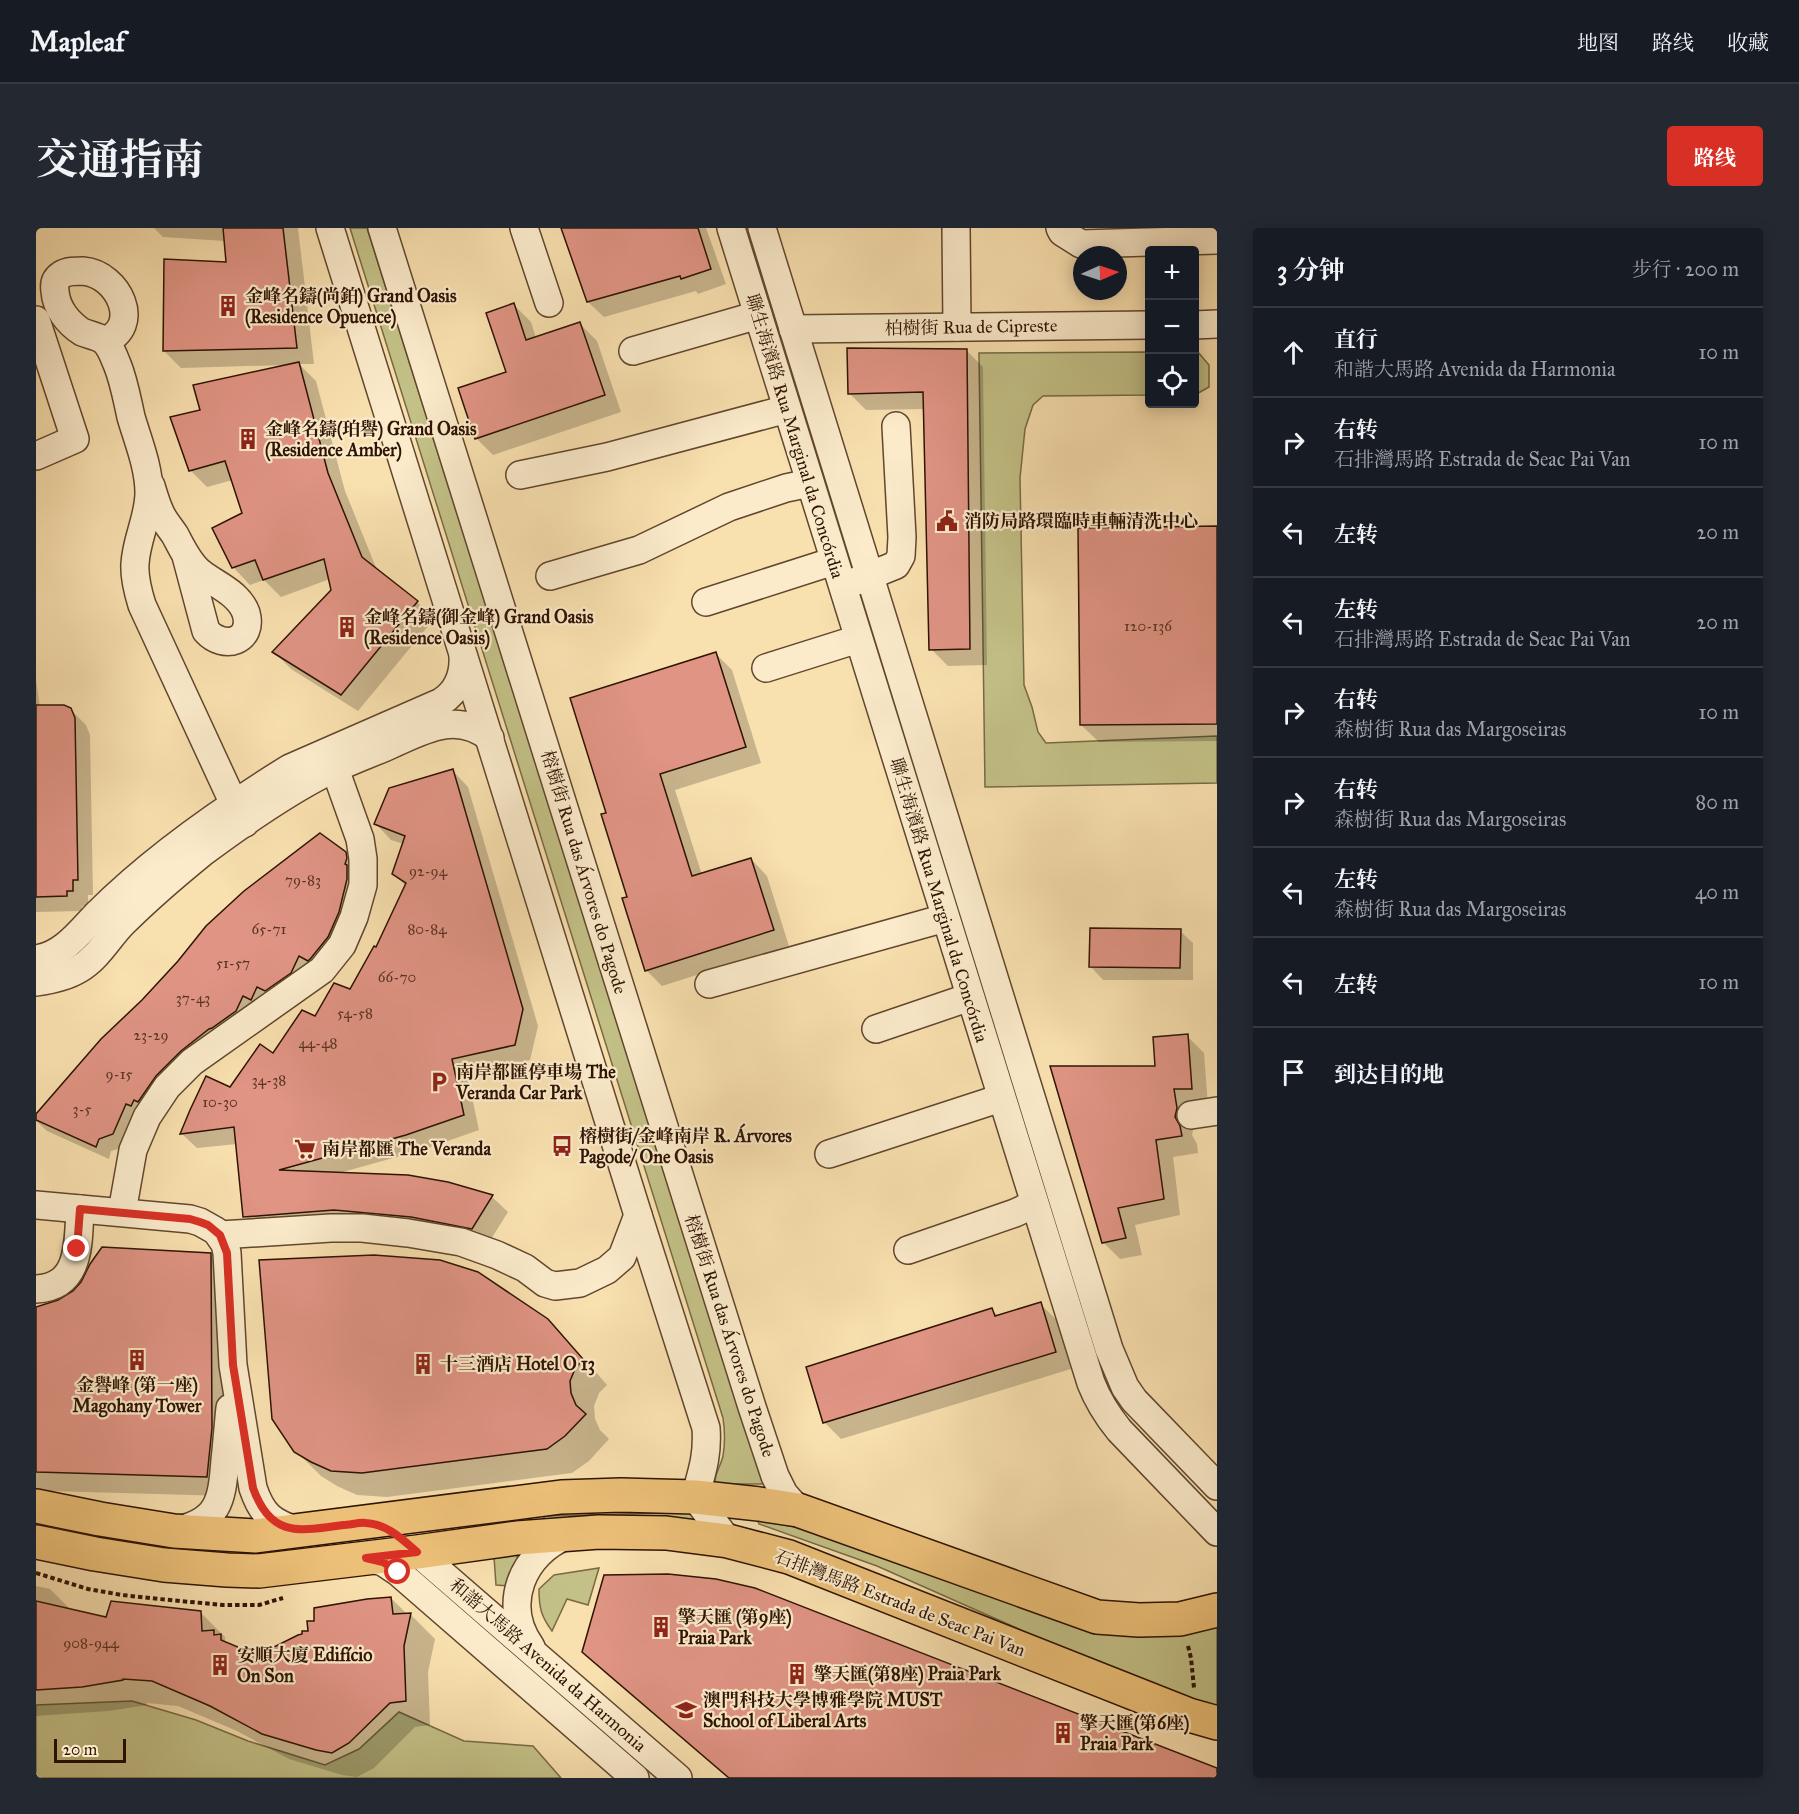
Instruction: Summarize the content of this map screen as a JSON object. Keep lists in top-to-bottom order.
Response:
{
  "streets": {
    "main road": ["石排灣馬路 Estrada de Seac Pai Van"],
    "street": [
      "柏樹街 Rua de Cipreste",
      "聯生海濱路 Rua Marginal da Concórdia",
      "榕樹街 Rua das Árvores do Pagode",
      "和諧大馬路 Avenida da Harmonia"
    ]
  },
  "crossings": [
    ["柏樹街 Rua de Cipreste", "聯生海濱路 Rua Marginal da Concórdia"],
    ["石排灣馬路 Estrada de Seac Pai Van", "和諧大馬路 Avenida da Harmonia"]
  ],
  "places": {
    "building": [
      "金峰名鑄(尚鉑) Grand Oasis (Residence Opuence)",
      "金峰名鑄(珀譽) Grand Oasis (Residence Amber)",
      "金峰名鑄(御金峰) Grand Oasis (Residence Oasis)",
      "金譽峰 (第一座) Magohany Tower",
      "十三酒店 Hotel O 13",
      "擎天匯 (第9座) Praia Park",
      "安順大廈 Edifício On Son",
      "擎天匯(第8座) Praia Park",
      "擎天匯(第6座) Praia Park"
    ],
    "public building": ["消防局路環臨時車輛清洗中心"],
    "parking": ["南岸都匯停車場 The Veranda Car Park"],
    "bus stop": ["榕樹街/金峰南岸 R. Árvores Pagode/ One Oasis"],
    "supermarket": ["南岸都匯 The Veranda"],
    "school or university": ["澳門科技大學博雅學院 MUST School of Liberal Arts"]
  },
  "house_numbers": [
    "120-136",
    "92-94",
    "79-83",
    "65-71",
    "80-84",
    "51-57",
    "66-70",
    "37-43",
    "54-58",
    "23-29",
    "44-48",
    "9-15",
    "34-38",
    "10-30",
    "3-5",
    "908-944"
  ],
  "scale_bar": "20 m",
  "north": "right",
  "page": {
    "header": "Mapleaf",
    "nav": ["地图", "路线", "收藏"],
    "title": "交通指南",
    "buttons": "路线",
    "heading": ["3 分钟", "步行 · 200 m"],
    "map_buttons": ["+", "−"],
    "list": [
      ["直行", "和諧大馬路 Avenida da Harmonia", "10 m"],
      ["右转", "石排灣馬路 Estrada de Seac Pai Van", "10 m"],
      ["左转", "20 m"],
      ["左转", "石排灣馬路 Estrada de Seac Pai Van", "20 m"],
      ["右转", "森樹街 Rua das Margoseiras", "10 m"],
      ["右转", "森樹街 Rua das Margoseiras", "80 m"],
      ["左转", "森樹街 Rua das Margoseiras", "40 m"],
      ["左转", "10 m"],
      "到达目的地"
    ],
    "scale": "20 m"
  }
}
